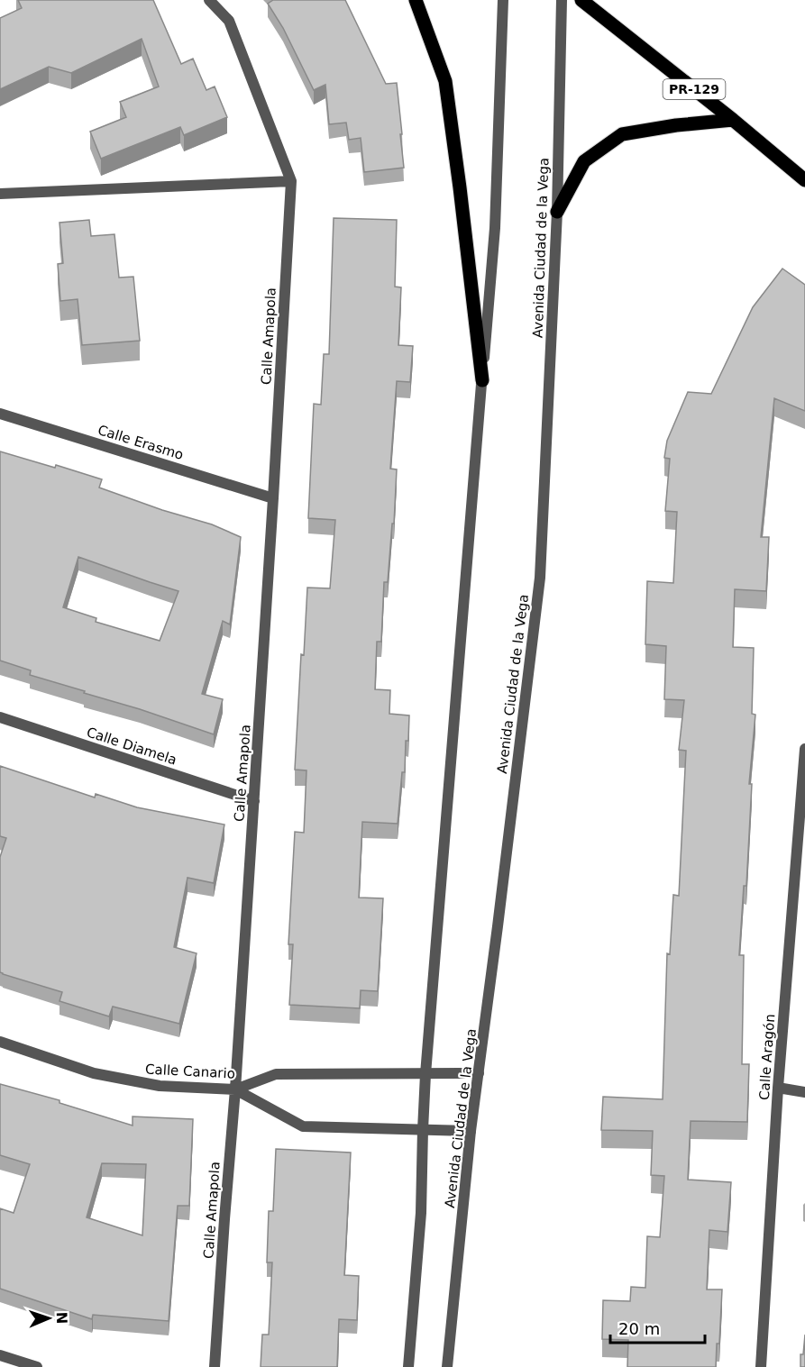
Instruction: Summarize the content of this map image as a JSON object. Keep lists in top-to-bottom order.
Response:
{
  "streets": {
    "main road": ["PR-129"],
    "street": [
      "Avenida Ciudad de la Vega",
      "Calle Amapola",
      "Calle Erasmo",
      "Calle Diamela",
      "Calle Aragón",
      "Calle Canario"
    ]
  },
  "crossings": [
    ["Avenida Ciudad de la Vega", "Calle Canario"],
    ["Calle Amapola", "Calle Erasmo"],
    ["Calle Amapola", "Calle Diamela"],
    ["Calle Amapola", "Calle Canario"]
  ],
  "scale_bar": "20 m",
  "north": "right"
}
